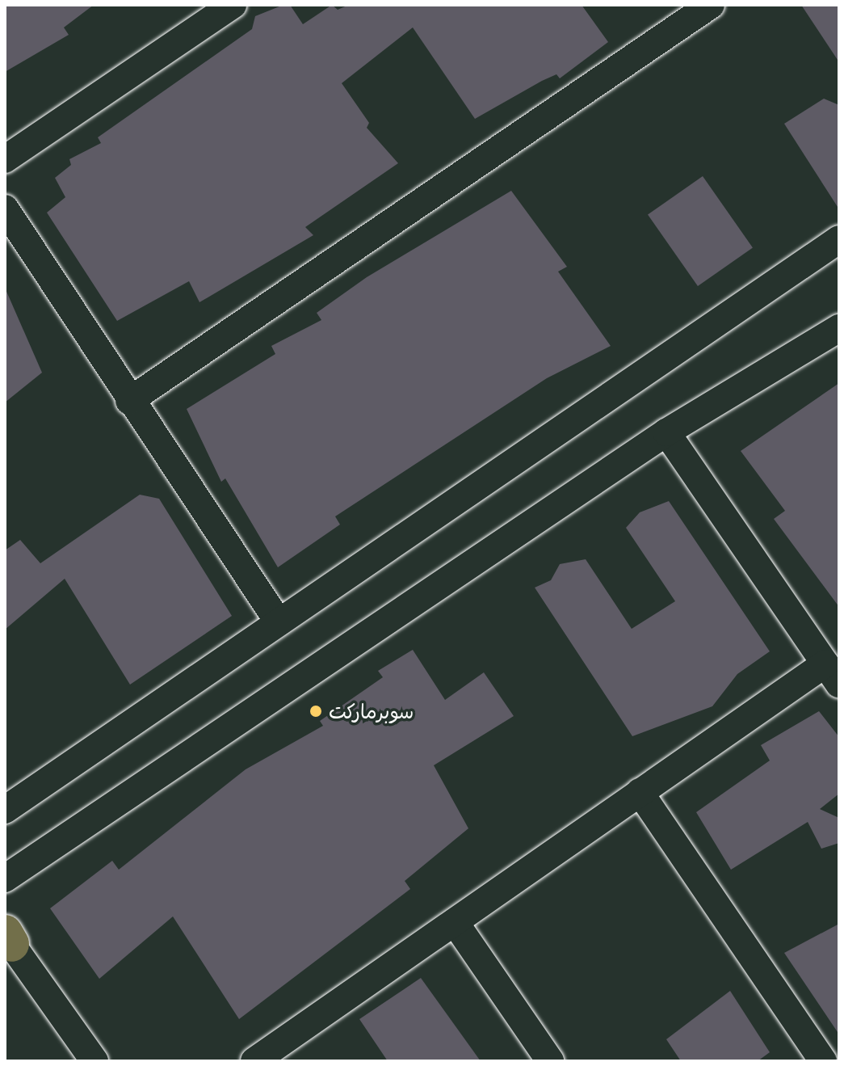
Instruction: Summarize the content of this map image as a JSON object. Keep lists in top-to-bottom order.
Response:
{
  "places": ["سوبرماركت"]
}
